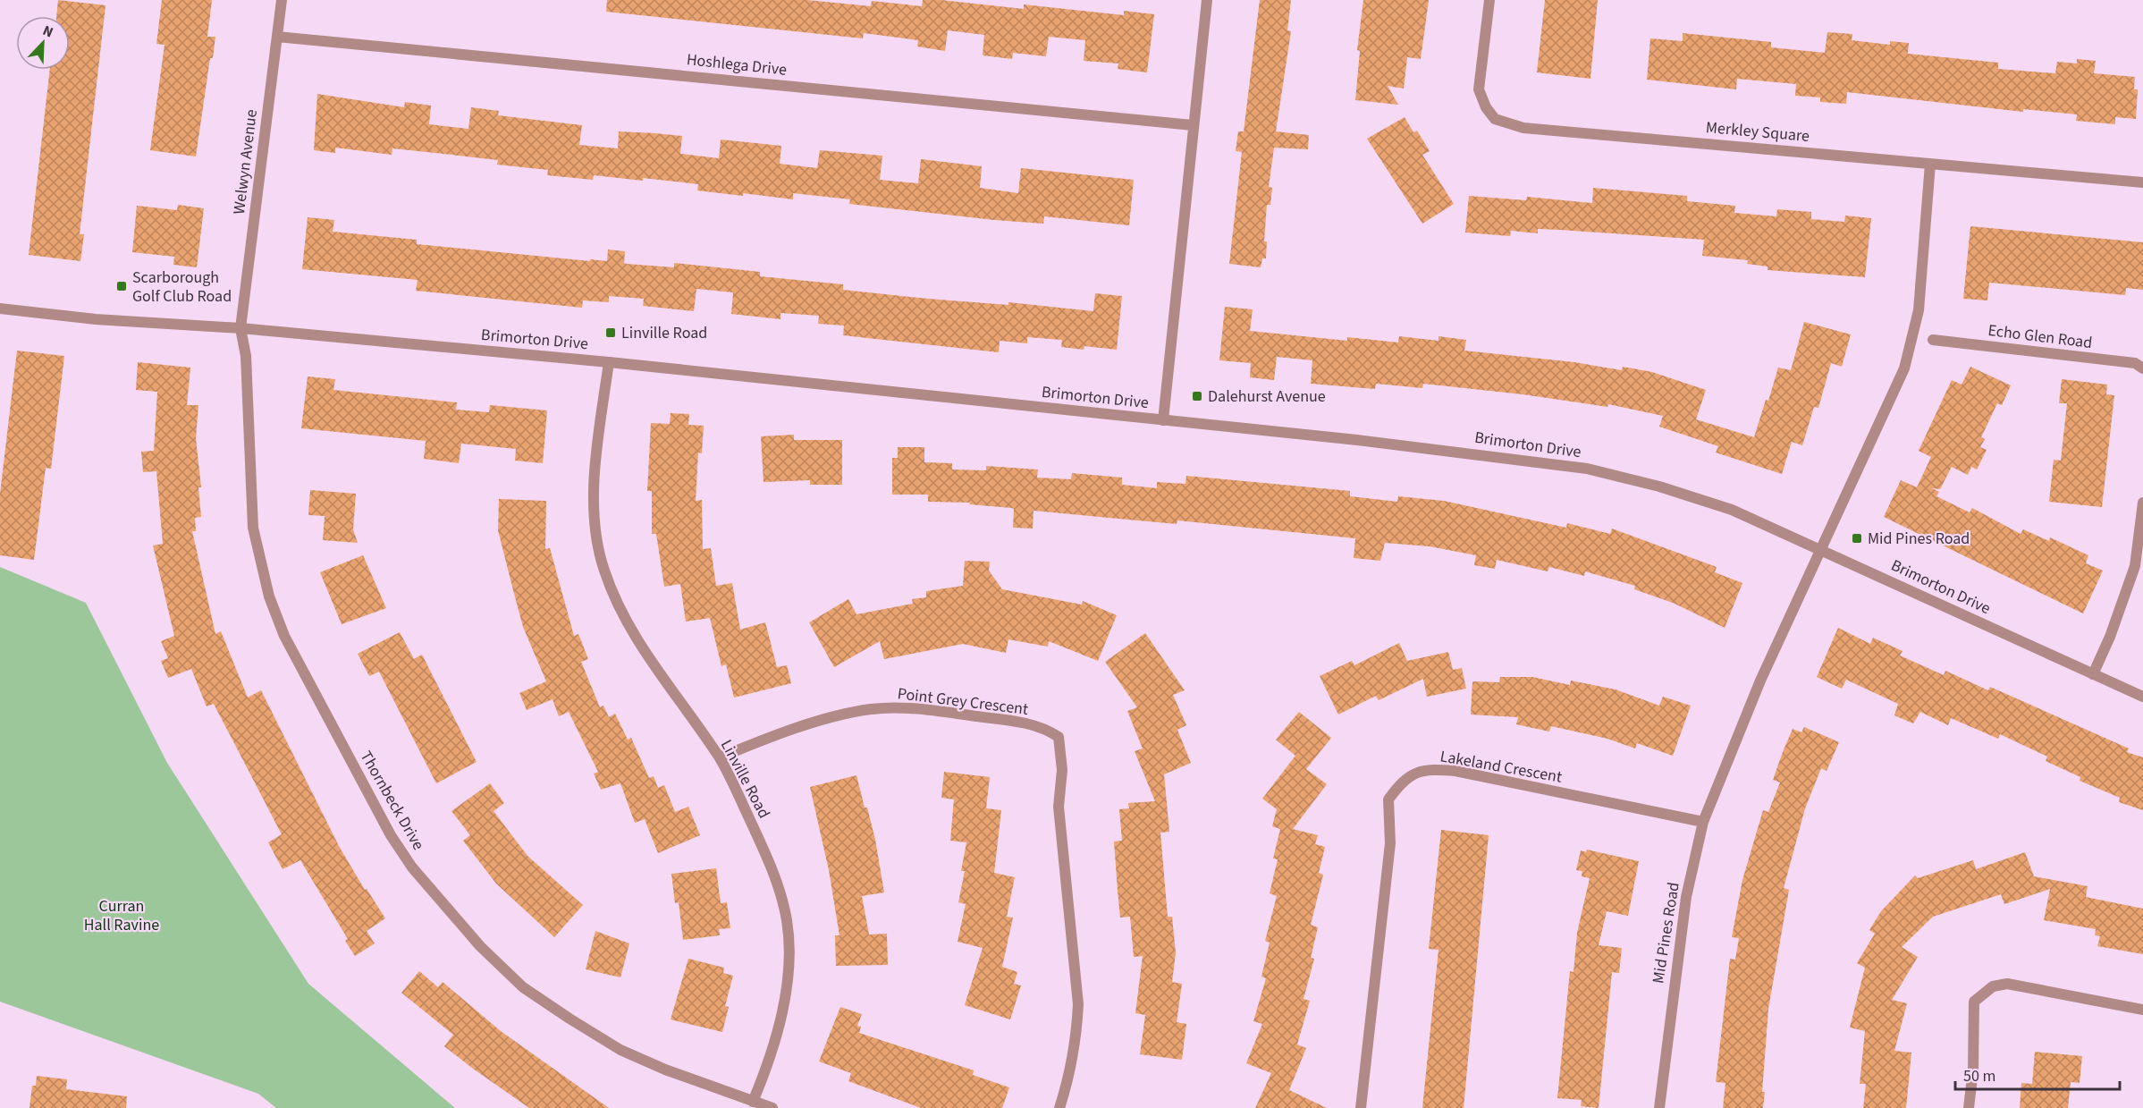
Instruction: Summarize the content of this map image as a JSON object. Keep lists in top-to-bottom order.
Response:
{
  "streets": {
    "street": [
      "Hoshlega Drive",
      "Merkley Square",
      "Welwyn Avenue",
      "Echo Glen Road",
      "Brimorton Drive",
      "Point Grey Crescent",
      "Lakeland Crescent",
      "Linville Road",
      "Thornbeck Drive",
      "Mid Pines Road"
    ]
  },
  "crossings": [
    ["Hoshlega Drive", "Welwyn Avenue"],
    ["Merkley Square", "Mid Pines Road"],
    ["Welwyn Avenue", "Brimorton Drive"],
    ["Welwyn Avenue", "Thornbeck Drive"],
    ["Brimorton Drive", "Linville Road"],
    ["Brimorton Drive", "Thornbeck Drive"],
    ["Brimorton Drive", "Mid Pines Road"],
    ["Point Grey Crescent", "Linville Road"],
    ["Lakeland Crescent", "Mid Pines Road"],
    ["Linville Road", "Thornbeck Drive"]
  ],
  "parks": ["Curran Hall Ravine"],
  "places": {
    "transit": [
      "Scarborough Golf Club Road",
      "Linville Road",
      "Dalehurst Avenue",
      "Mid Pines Road"
    ]
  },
  "scale_bar": "50 m",
  "north": "top right"
}
